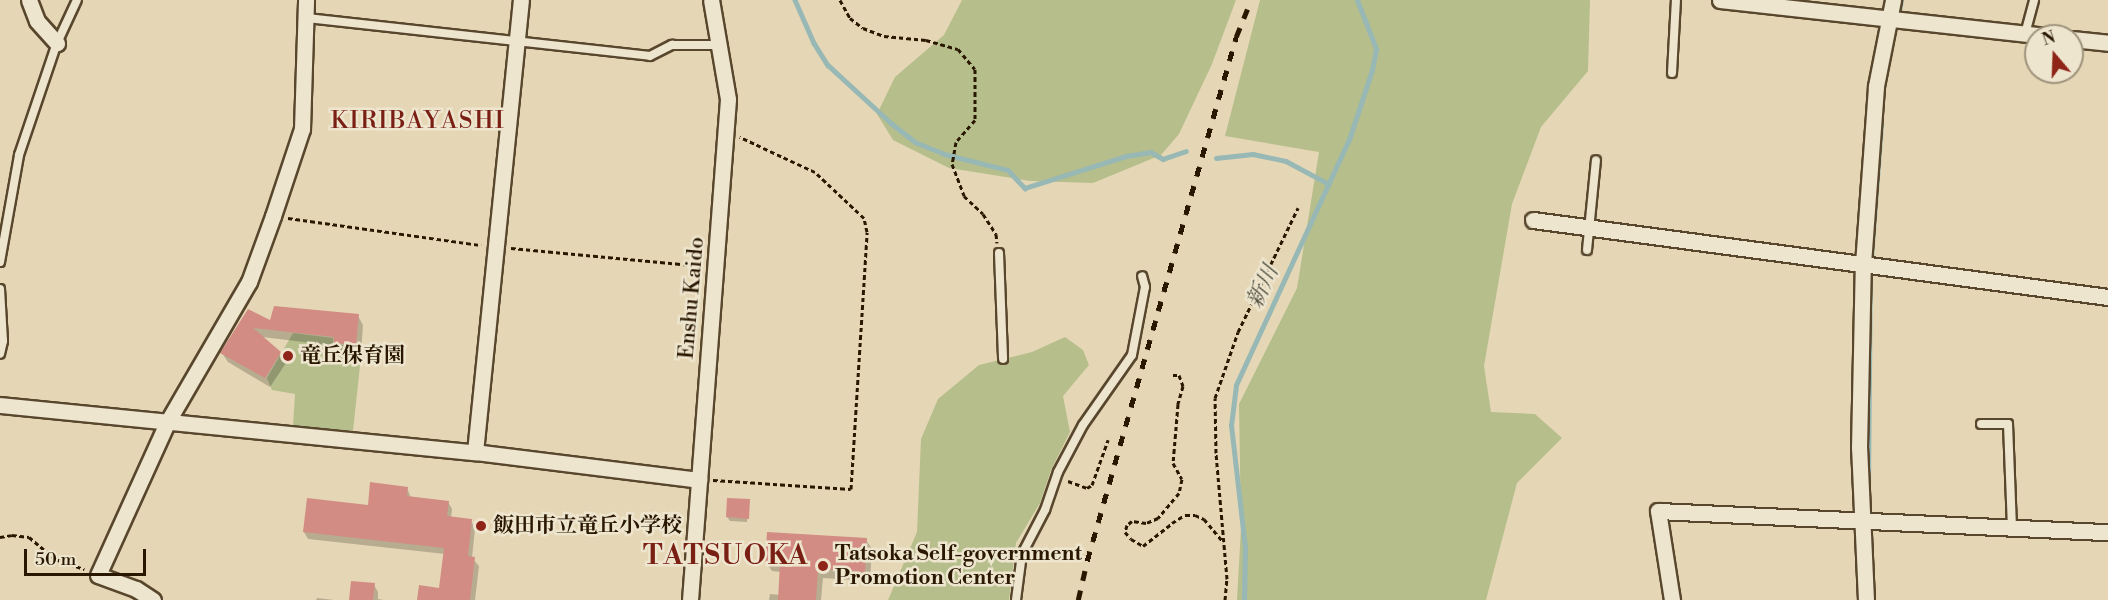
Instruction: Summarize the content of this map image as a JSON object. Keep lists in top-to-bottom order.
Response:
{
  "streets": {
    "street": ["Enshu Kaido"]
  },
  "districts": ["KIRIBAYASHI", "TATSUOKA"],
  "water": ["新川"],
  "places": ["竜丘保育園", "飯田市立竜丘小学校", "Tatsoka Self-government Promotion Center"],
  "scale_bar": "50 m",
  "north": "top"
}
